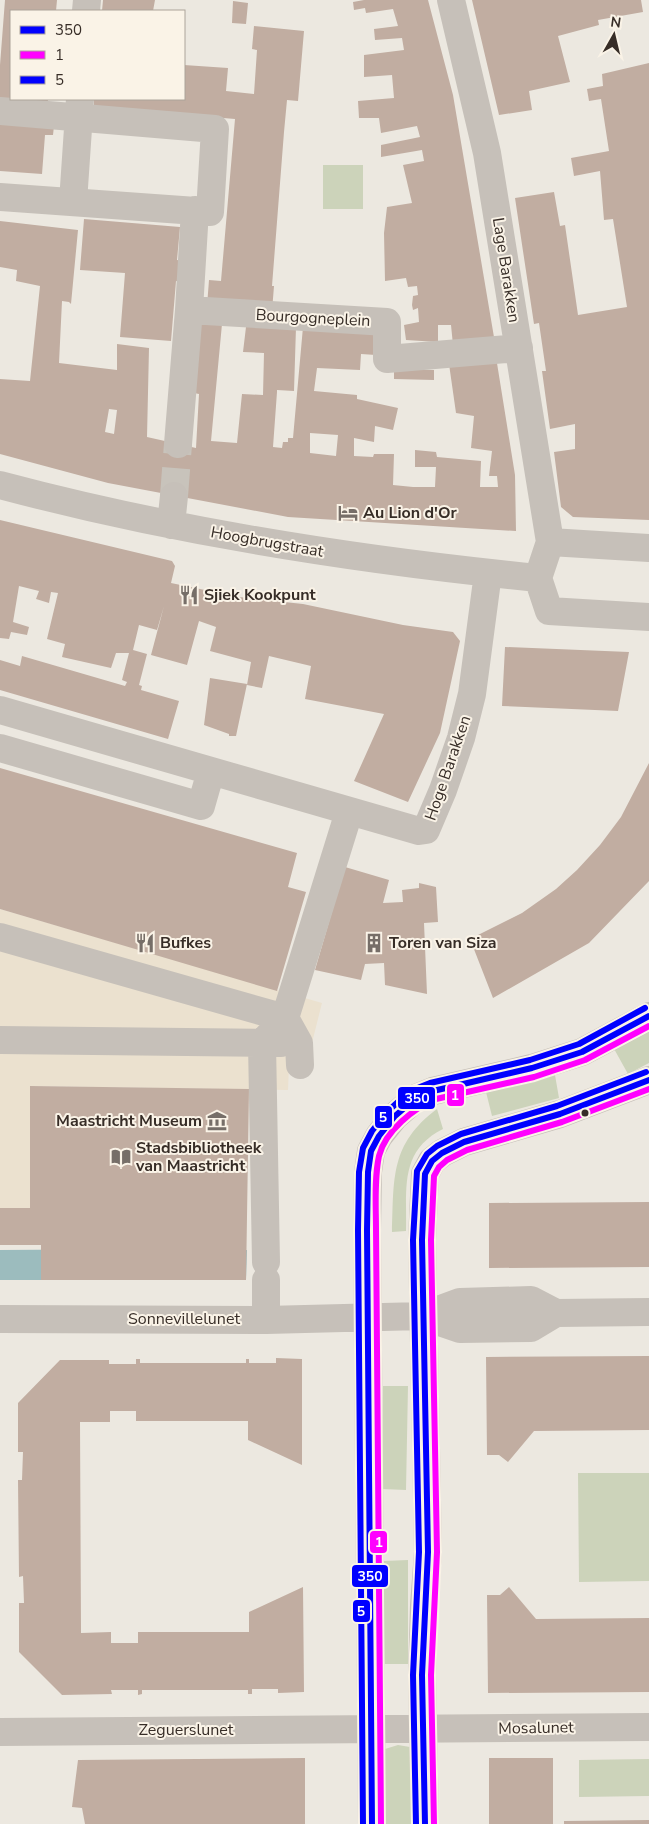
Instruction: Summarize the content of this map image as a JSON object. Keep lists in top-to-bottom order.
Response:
{
  "streets": {
    "street": [
      "Lage Barakken",
      "Bourgogneplein",
      "Hoogbrugstraat",
      "Hoge Barakken",
      "Sonnevillelunet",
      "Mosalunet",
      "Zeguerslunet"
    ]
  },
  "crossings": [
    ["Lage Barakken", "Bourgogneplein"],
    ["Hoogbrugstraat", "Hoge Barakken"],
    ["Mosalunet", "Zeguerslunet"]
  ],
  "places": {
    "hotel": ["Au Lion d'Or"],
    "restaurant": ["Sjiek Kookpunt", "Bufkes"],
    "building": ["Toren van Siza"],
    "museum": ["Maastricht Museum"],
    "library": ["Stadsbibliotheek van Maastricht"]
  },
  "lines": ["transit line 5", "transit line 350", "transit line 1"],
  "legend": ["350", "1", "5"],
  "north": "top"
}
